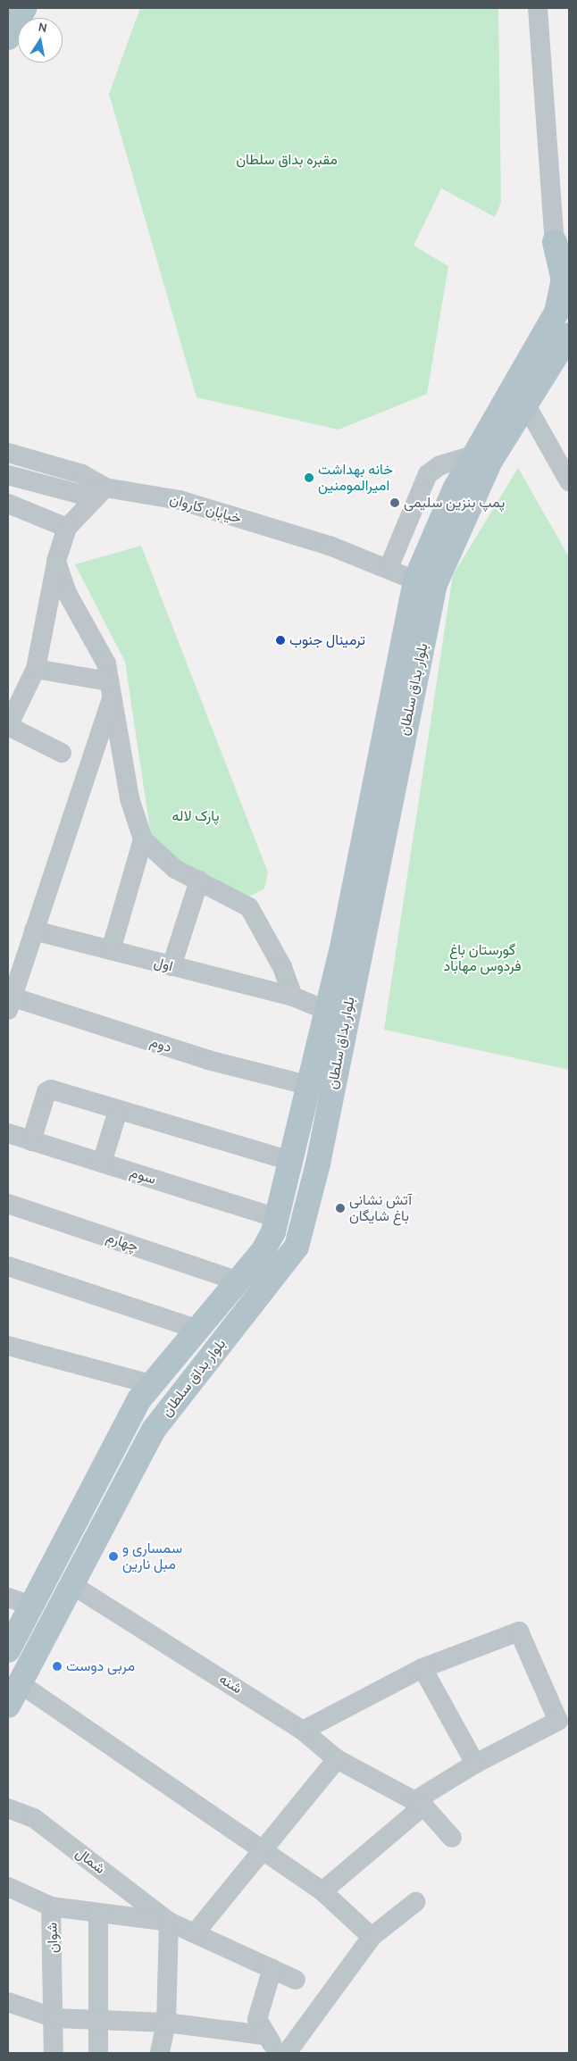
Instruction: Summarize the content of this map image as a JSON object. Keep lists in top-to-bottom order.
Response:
{
  "streets": {
    "main road": ["بلوار بداق سلطان"],
    "street": [
      "خیابان کاروان",
      "اول",
      "دوم",
      "سوم",
      "چهارم",
      "شنه",
      "شمال",
      "شوان"
    ]
  },
  "crossings": [
    ["خیابان کاروان", "بلوار بداق سلطان"],
    ["بلوار بداق سلطان", "اول"],
    ["بلوار بداق سلطان", "دوم"],
    ["بلوار بداق سلطان", "سوم"],
    ["بلوار بداق سلطان", "چهارم"],
    ["بلوار بداق سلطان", "شنه"]
  ],
  "parks": ["مقبره بداق سلطان", "پارک لاله", "گورستان باغ فردوس مهاباد"],
  "places": [
    "خانه بهداشت امیرالمومنین",
    "پمپ بنزین سلیمی",
    "ترمینال جنوب",
    "آتش نشانی باغ شایگان",
    "سمساری و مبل نارین",
    "مربی دوست"
  ],
  "north": "top"
}
